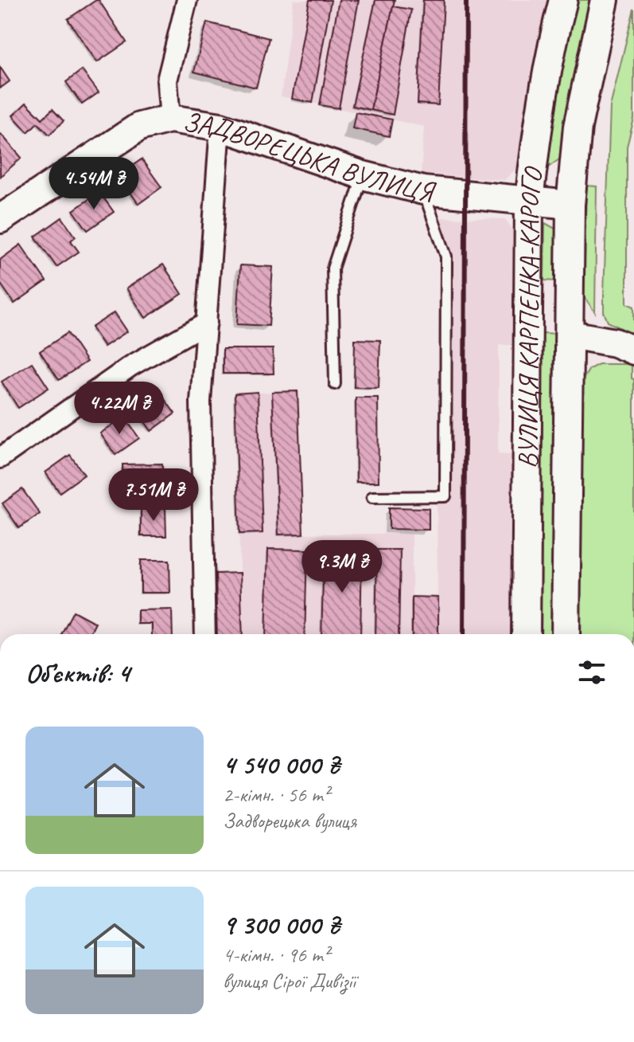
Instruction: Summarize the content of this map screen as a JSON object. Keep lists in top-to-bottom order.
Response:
{
  "streets": {
    "main road": ["ЗАДВОРЕЦЬКА ВУЛИЦЯ", "ВУЛИЦЯ КАРПЕНКА-КАРОГО"]
  },
  "crossings": [
    ["ЗАДВОРЕЦЬКА ВУЛИЦЯ", "ВУЛИЦЯ КАРПЕНКА-КАРОГО"]
  ],
  "page": {
    "price": [
      "4.54M ₴",
      "4.22M ₴",
      "7.51M ₴",
      "9.3M ₴"
    ],
    "heading": "Об’єктів: 4",
    "list": [
      {
        "name": "4 540 000 ₴",
        "note": "2-кімн. · 56 m² · Задворецька вулиця"
      },
      {
        "name": "9 300 000 ₴",
        "note": "4-кімн. · 96 m² · вулиця Сірої Дивізії"
      }
    ]
  }
}
